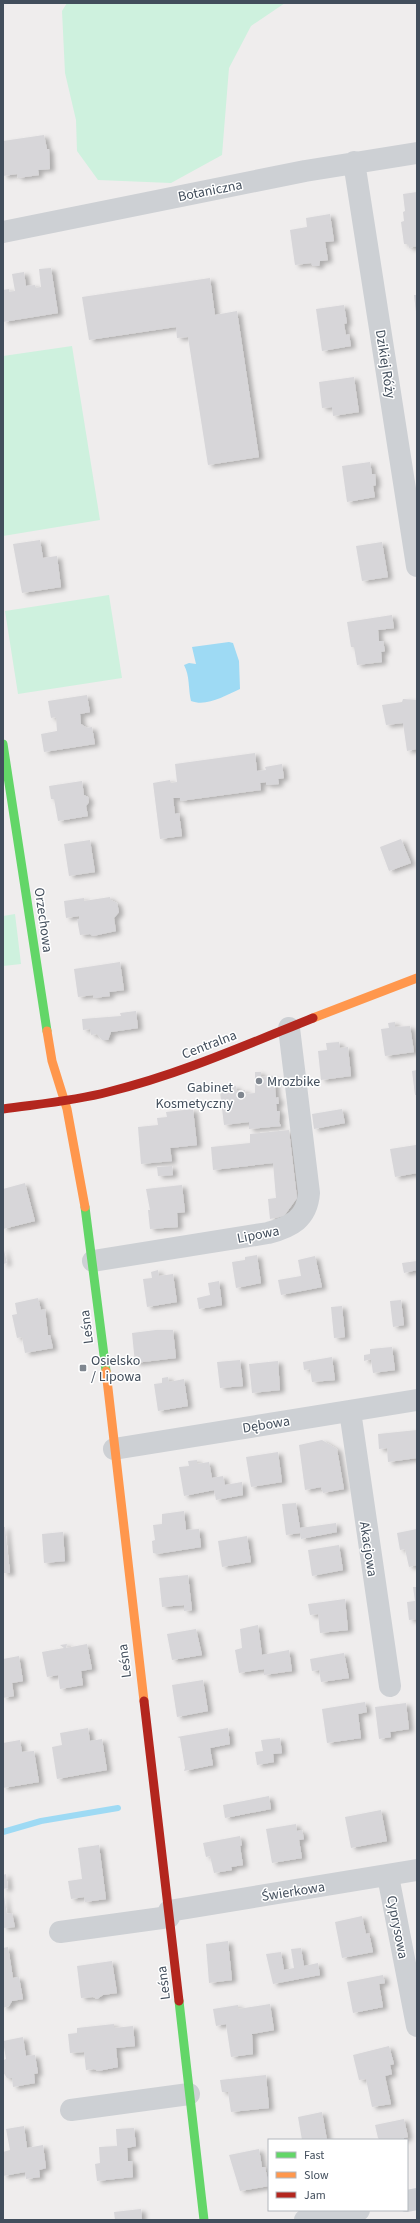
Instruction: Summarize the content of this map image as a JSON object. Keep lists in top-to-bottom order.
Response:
{
  "streets": {
    "street": [
      "Botaniczna",
      "Dzikiej Róży",
      "Orzechowa",
      "Centralna",
      "Lipowa",
      "Leśna",
      "Dębowa",
      "Akacjowa",
      "Świerkowa",
      "Cyprysowa"
    ]
  },
  "crossings": [
    ["Botaniczna", "Dzikiej Róży"],
    ["Orzechowa", "Centralna"],
    ["Orzechowa", "Leśna"],
    ["Centralna", "Lipowa"],
    ["Centralna", "Leśna"],
    ["Lipowa", "Leśna"],
    ["Leśna", "Dębowa"],
    ["Leśna", "Świerkowa"],
    ["Dębowa", "Akacjowa"],
    ["Świerkowa", "Cyprysowa"]
  ],
  "places": {
    "other": ["Mrozbike", "Gabinet Kosmetyczny"],
    "transit": ["Osielsko / Lipowa"]
  },
  "legend": ["Fast", "Slow", "Jam"]
}
